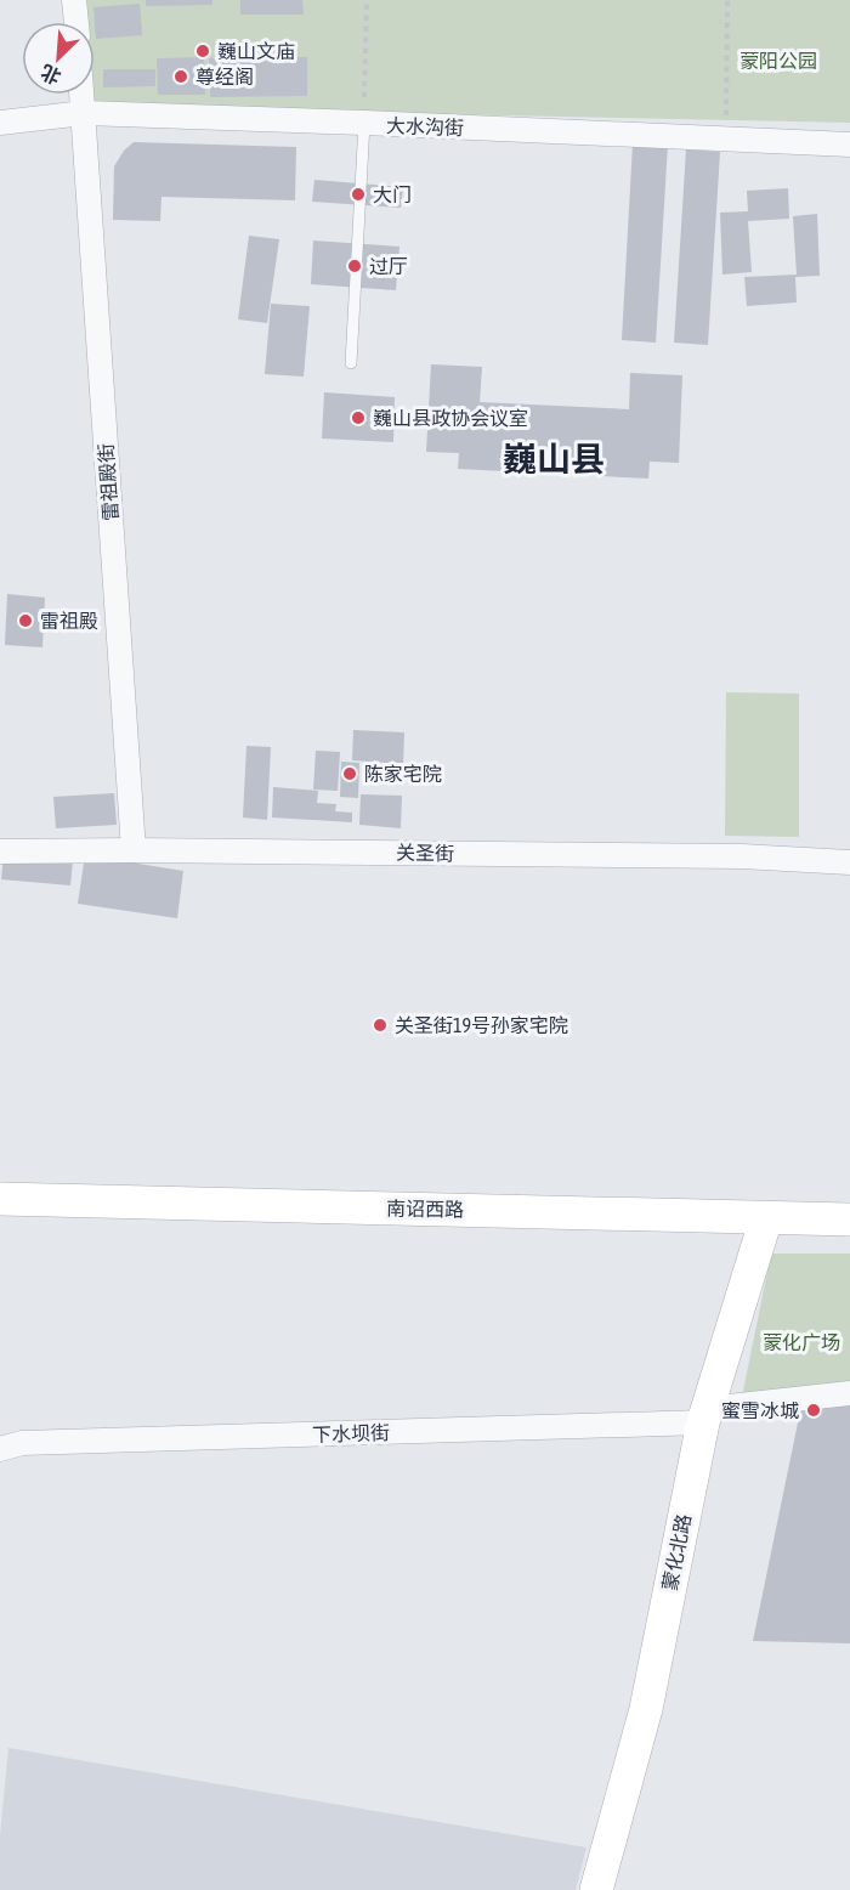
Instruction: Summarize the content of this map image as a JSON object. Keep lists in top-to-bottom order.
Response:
{
  "streets": {
    "main road": ["南诏西路", "蒙化北路"],
    "street": [
      "大水沟街",
      "雷祖殿街",
      "关圣街",
      "下水坝街"
    ]
  },
  "crossings": [
    ["大水沟街", "雷祖殿街"],
    ["雷祖殿街", "关圣街"],
    ["南诏西路", "蒙化北路"],
    ["下水坝街", "蒙化北路"]
  ],
  "districts": ["巍山县"],
  "parks": ["蒙阳公园", "蒙化广场"],
  "places": [
    "巍山文庙",
    "尊经阁",
    "大门",
    "过厅",
    "巍山县政协会议室",
    "雷祖殿",
    "陈家宅院",
    "关圣街19号孙家宅院",
    "蜜雪冰城"
  ],
  "north": "bottom left"
}
